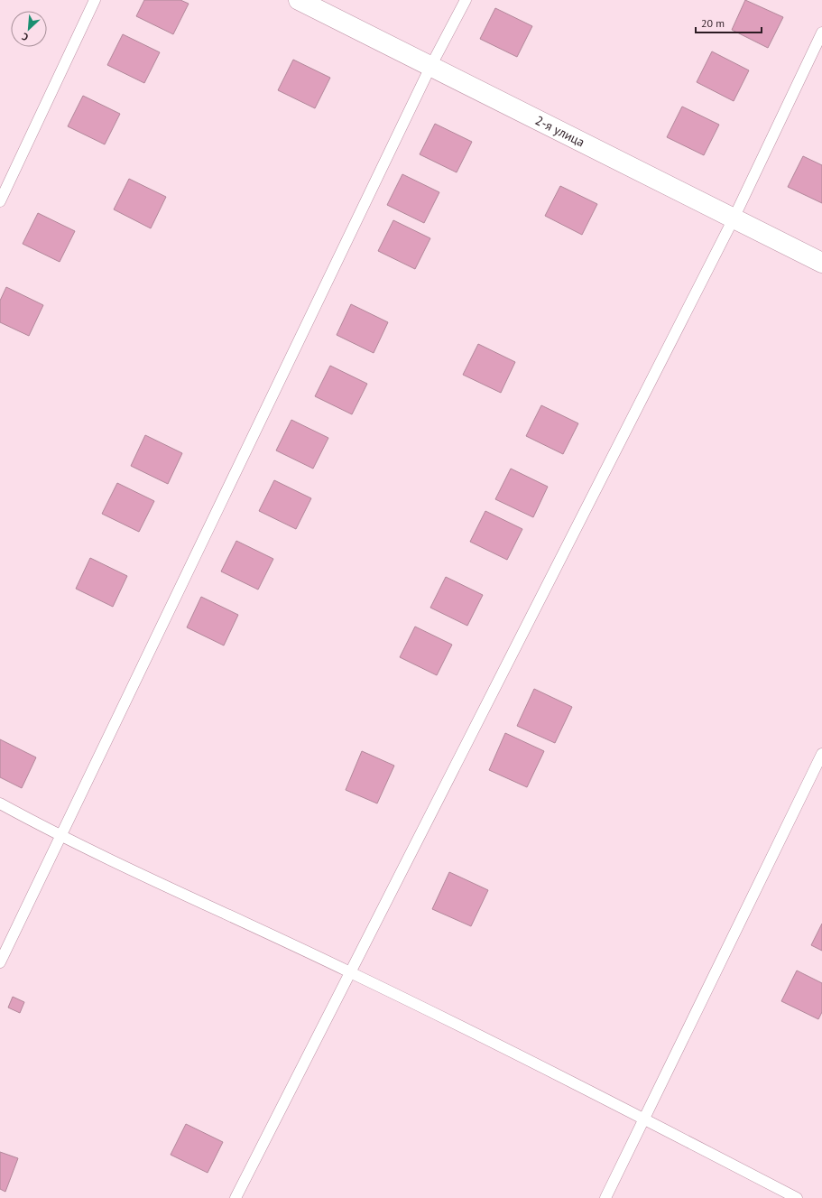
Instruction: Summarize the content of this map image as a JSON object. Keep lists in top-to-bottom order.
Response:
{
  "streets": {
    "street": ["2-я улица"]
  },
  "scale_bar": "20 m",
  "north": "bottom left"
}
